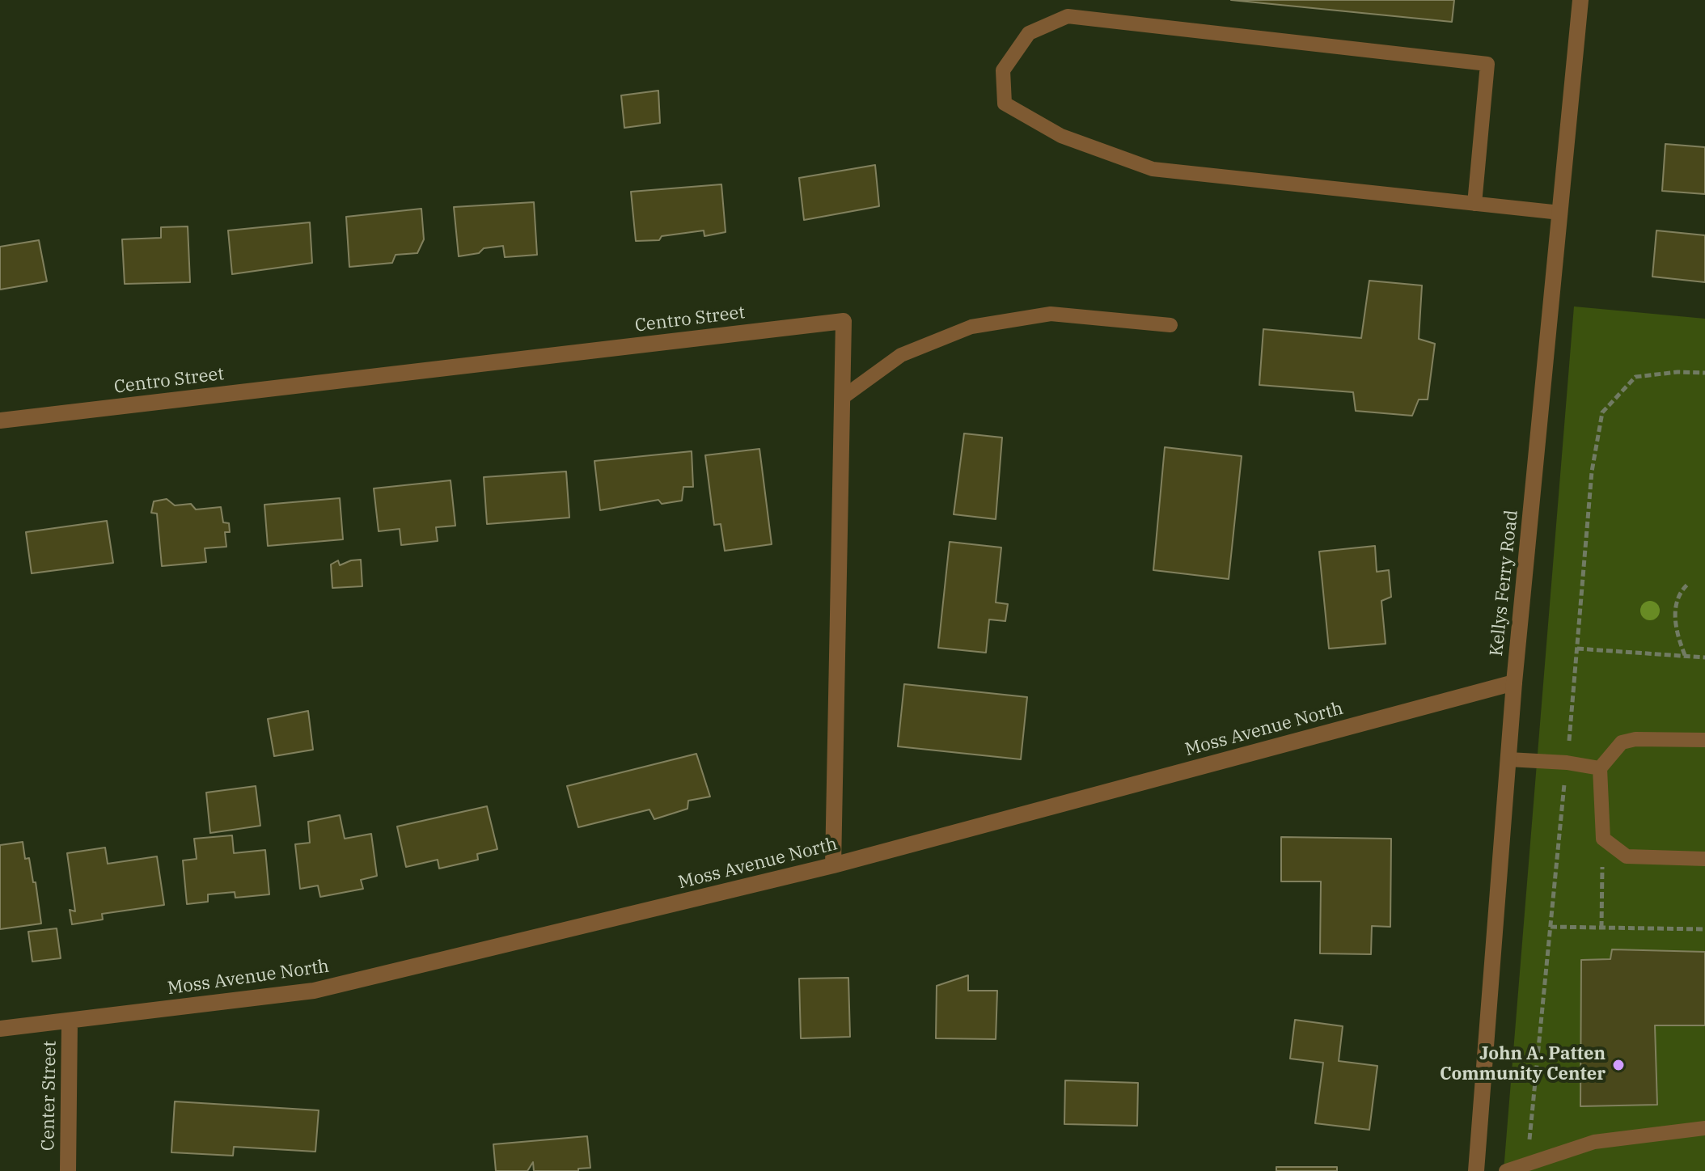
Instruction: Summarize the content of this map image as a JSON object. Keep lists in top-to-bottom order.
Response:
{
  "streets": {
    "street": [
      "Centro Street",
      "Kellys Ferry Road",
      "Moss Avenue North",
      "Center Street"
    ]
  },
  "crossings": [
    ["Centro Street", "Moss Avenue North"],
    ["Kellys Ferry Road", "Moss Avenue North"],
    ["Moss Avenue North", "Center Street"]
  ],
  "places": ["John A. Patten Community Center"]
}
